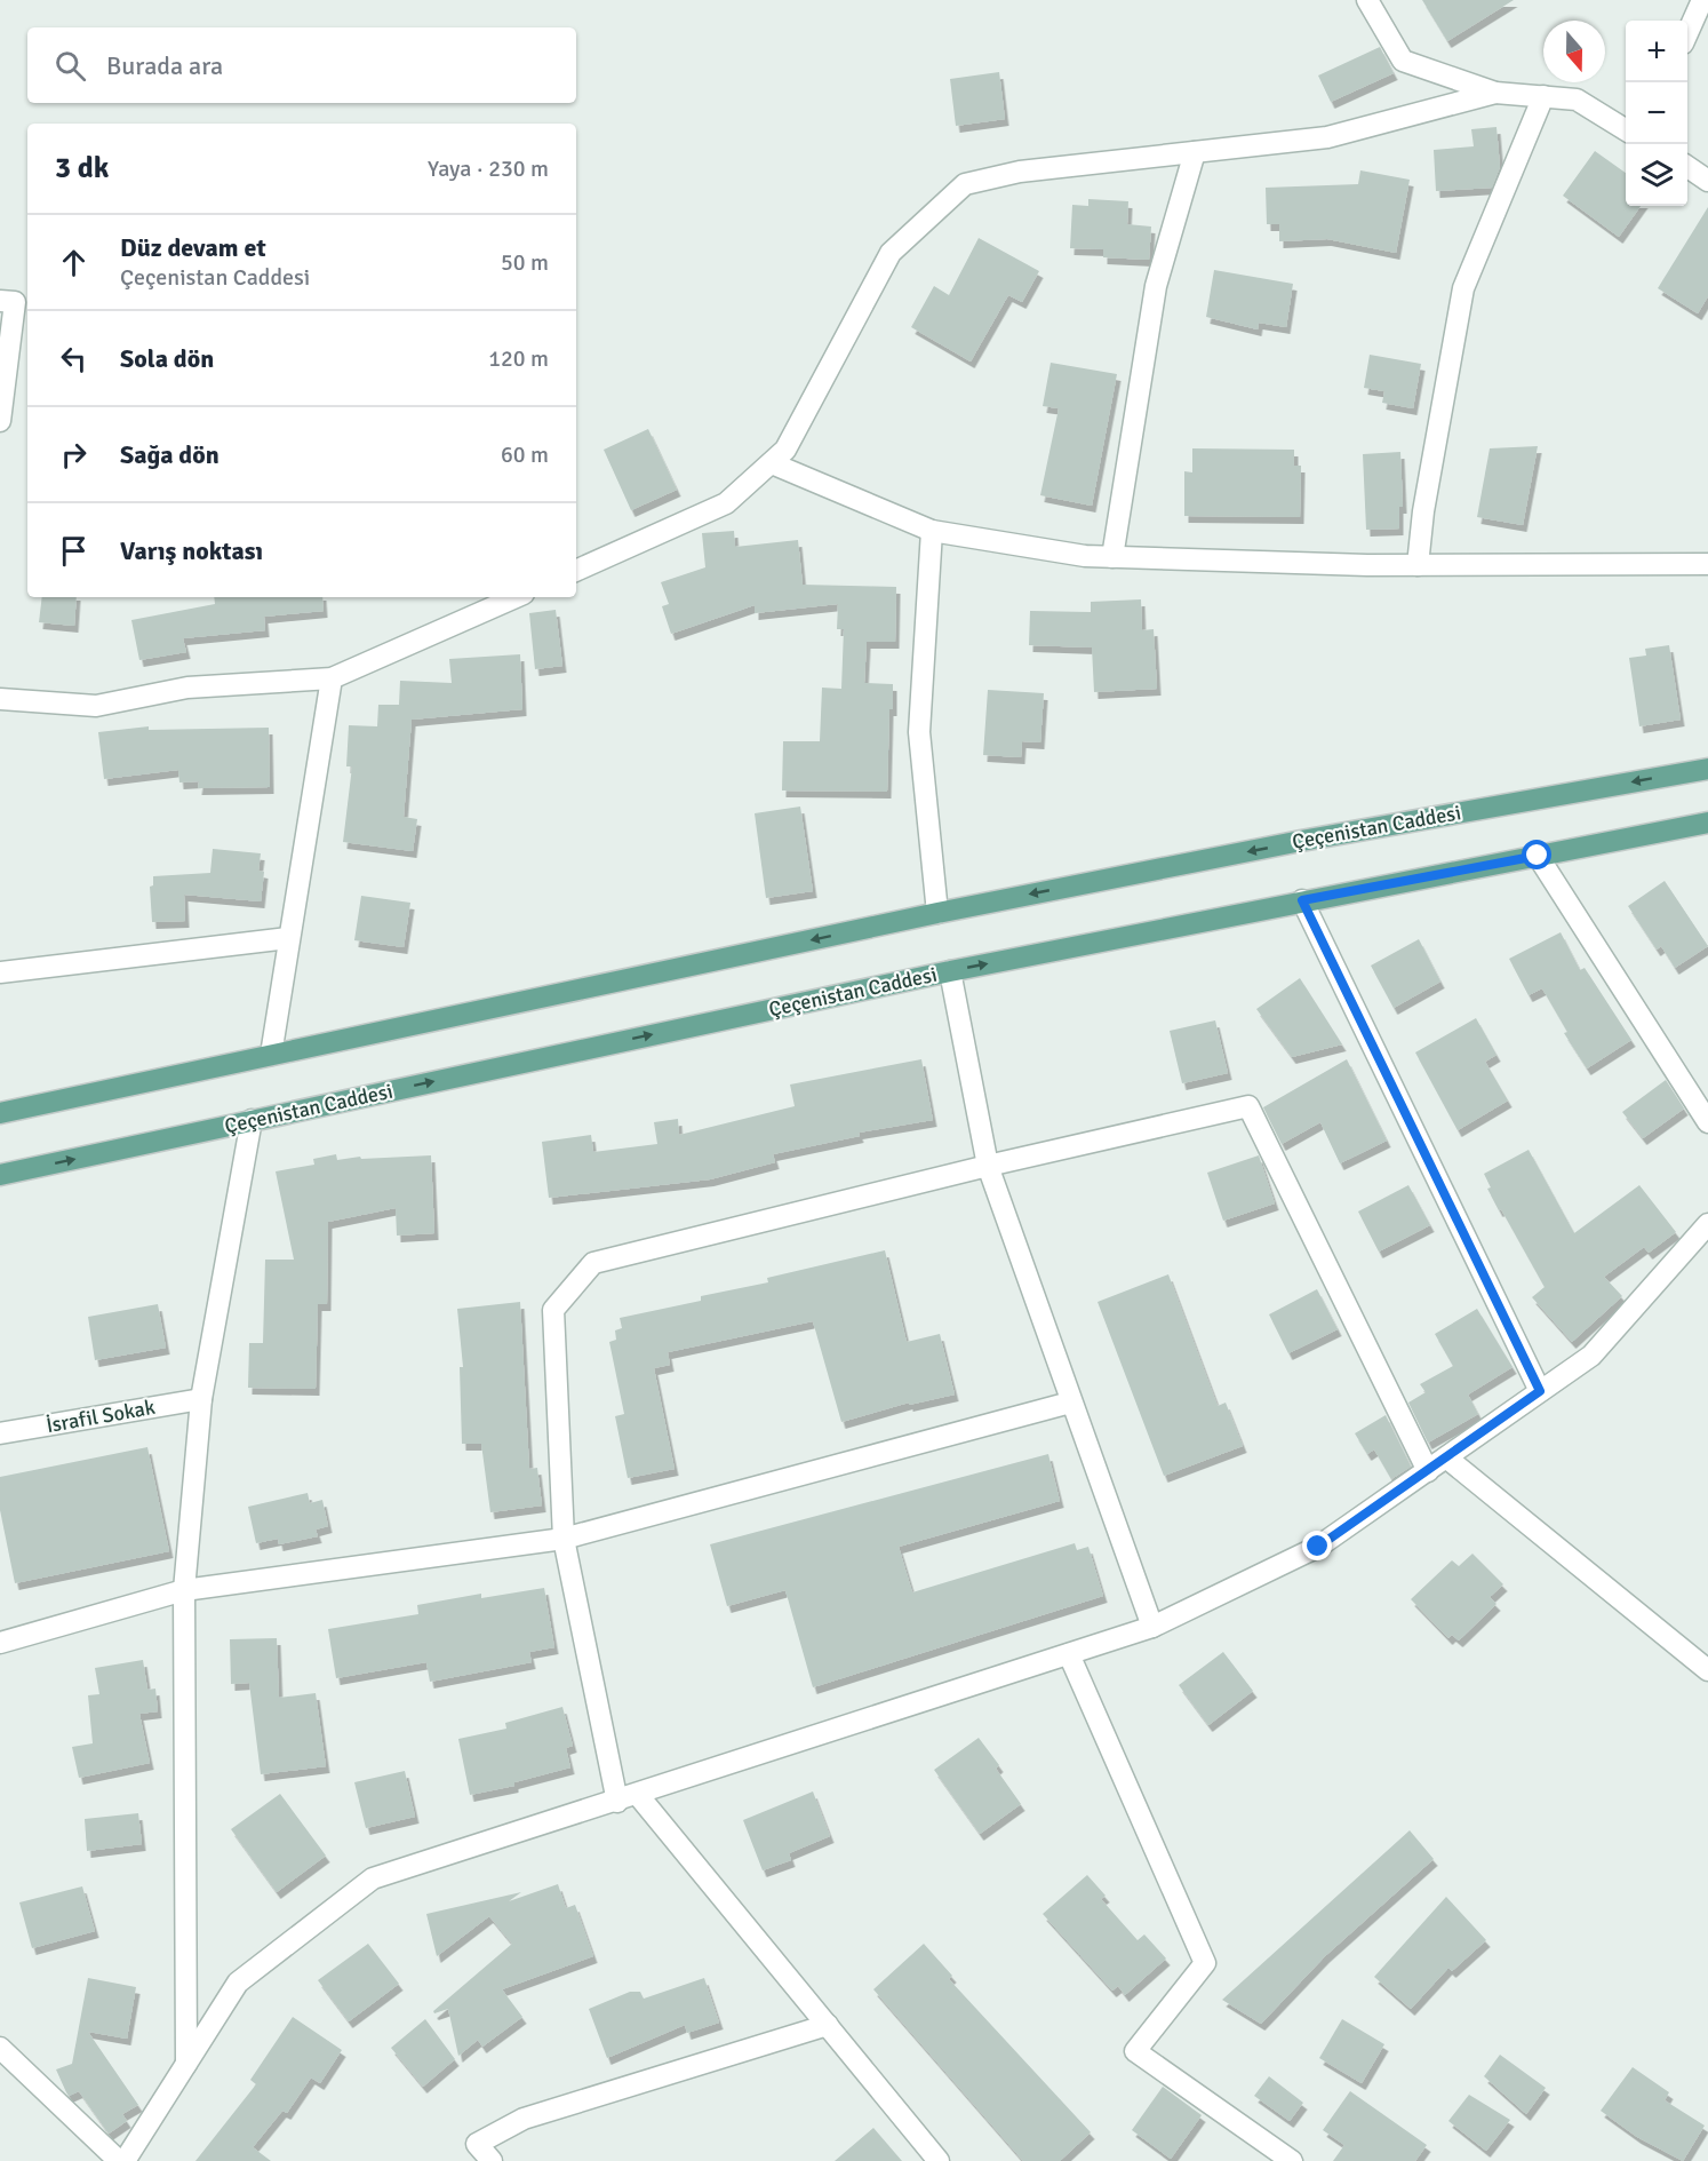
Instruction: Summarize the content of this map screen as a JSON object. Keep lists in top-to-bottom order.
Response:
{
  "streets": {
    "main road": ["Çeçenistan Caddesi"],
    "street": ["İsrafil Sokak"]
  },
  "north": "bottom",
  "page": {
    "map_buttons": ["+", "−"],
    "search": "Burada ara",
    "heading": ["3 dk", "Yaya · 230 m"],
    "list": [
      ["Düz devam et", "Çeçenistan Caddesi", "50 m"],
      ["Sola dön", "120 m"],
      ["Sağa dön", "60 m"],
      "Varış noktası"
    ]
  }
}
